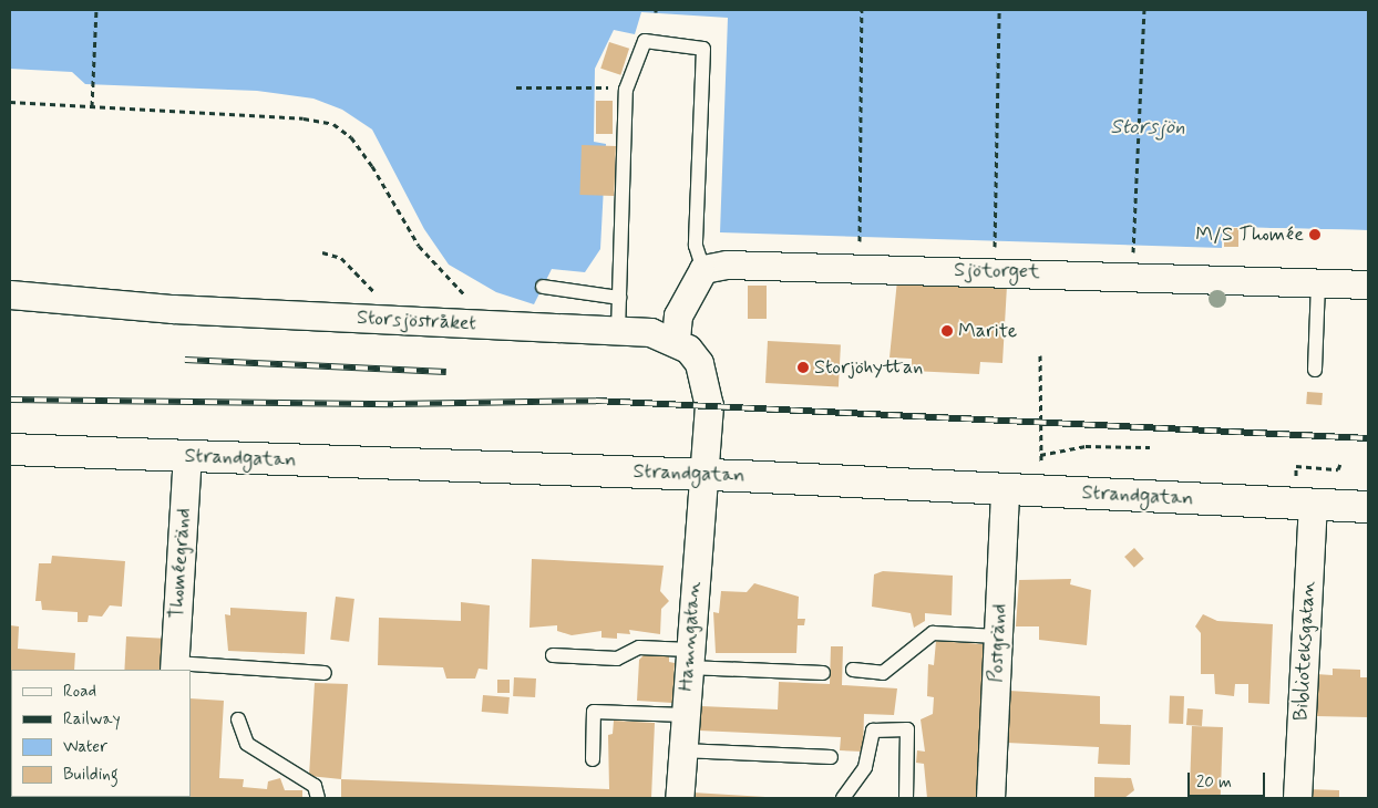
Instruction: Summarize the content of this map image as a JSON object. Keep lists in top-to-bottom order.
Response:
{
  "streets": {
    "main road": ["Strandgatan"],
    "street": [
      "Sjötorget",
      "Storsjöstråket",
      "Thoméegränd",
      "Hamngatan",
      "Postgränd",
      "Biblioteksgatan"
    ]
  },
  "crossings": [
    ["Strandgatan", "Thoméegränd"],
    ["Strandgatan", "Hamngatan"],
    ["Strandgatan", "Postgränd"],
    ["Strandgatan", "Biblioteksgatan"]
  ],
  "water": ["Storsjön"],
  "places": ["M/S Thomée", "Marite", "Storjöhyttan"],
  "legend": [
    "Road",
    "Railway",
    "Water",
    "Building"
  ],
  "scale_bar": "20 m"
}
